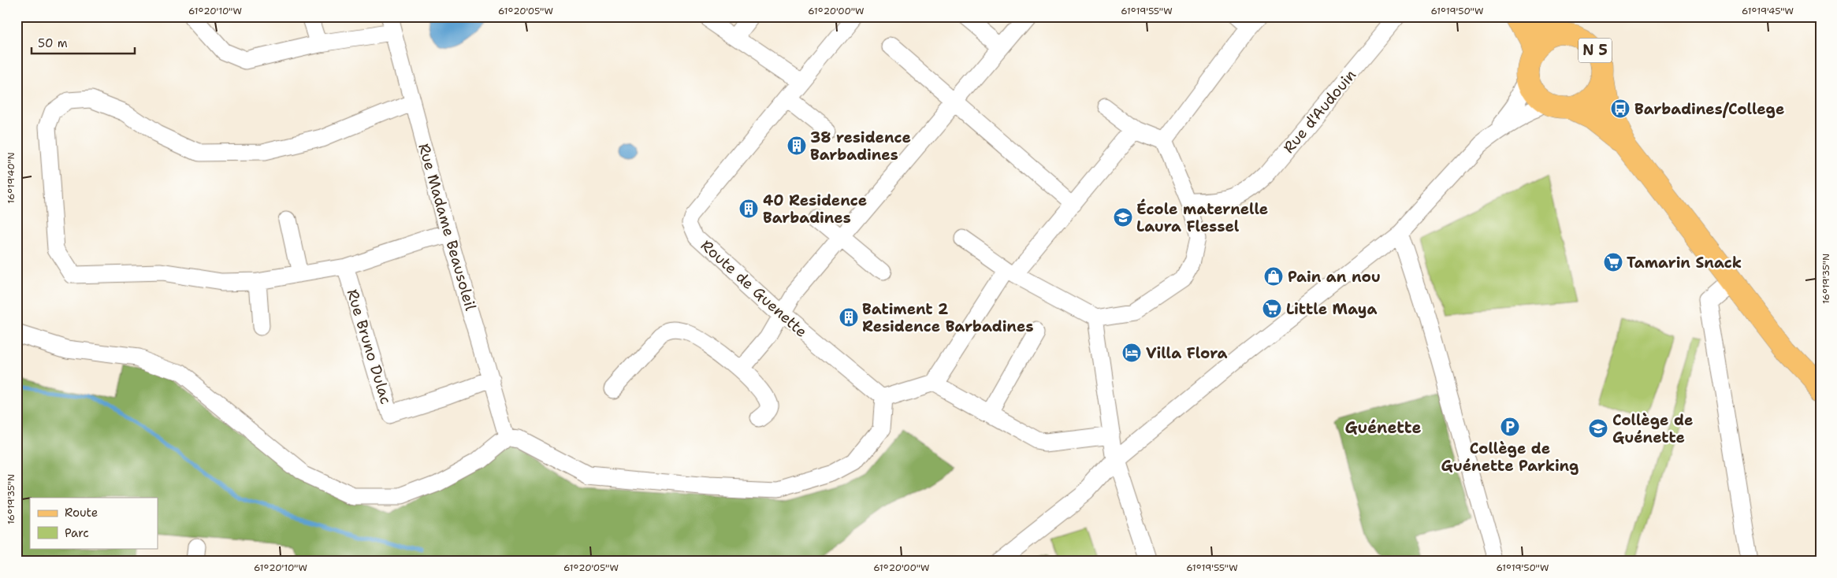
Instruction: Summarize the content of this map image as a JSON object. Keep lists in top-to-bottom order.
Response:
{
  "streets": {
    "main road": ["N 5"],
    "street": [
      "Rue d'Audouin",
      "Rue Madame Beausoleil",
      "Route de Guenette",
      "Rue Bruno Dulac"
    ]
  },
  "crossings": [
    ["Rue Madame Beausoleil", "Rue Bruno Dulac"]
  ],
  "districts": ["Guénette"],
  "places": {
    "bus stop": ["Barbadines/College"],
    "building": ["38 residence Barbadines", "40 Residence Barbadines", "Batiment 2 Residence Barbadines"],
    "school or university": ["École maternelle Laura Flessel", "Collège de Guénette"],
    "supermarket": ["Tamarin Snack", "Little Maya"],
    "shop": ["Pain an nou"],
    "hotel": ["Villa Flora"],
    "parking": ["Collège de Guénette Parking"]
  },
  "legend": ["Route", "Parc"],
  "scale_bar": "50 m",
  "coordinates": [
    "61°20'10\"W",
    "61°20'05\"W",
    "61°20'00\"W",
    "61°19'55\"W",
    "61°19'50\"W",
    "61°19'45\"W",
    "16°19'40\"N",
    "16°19'35\"N"
  ]
}
